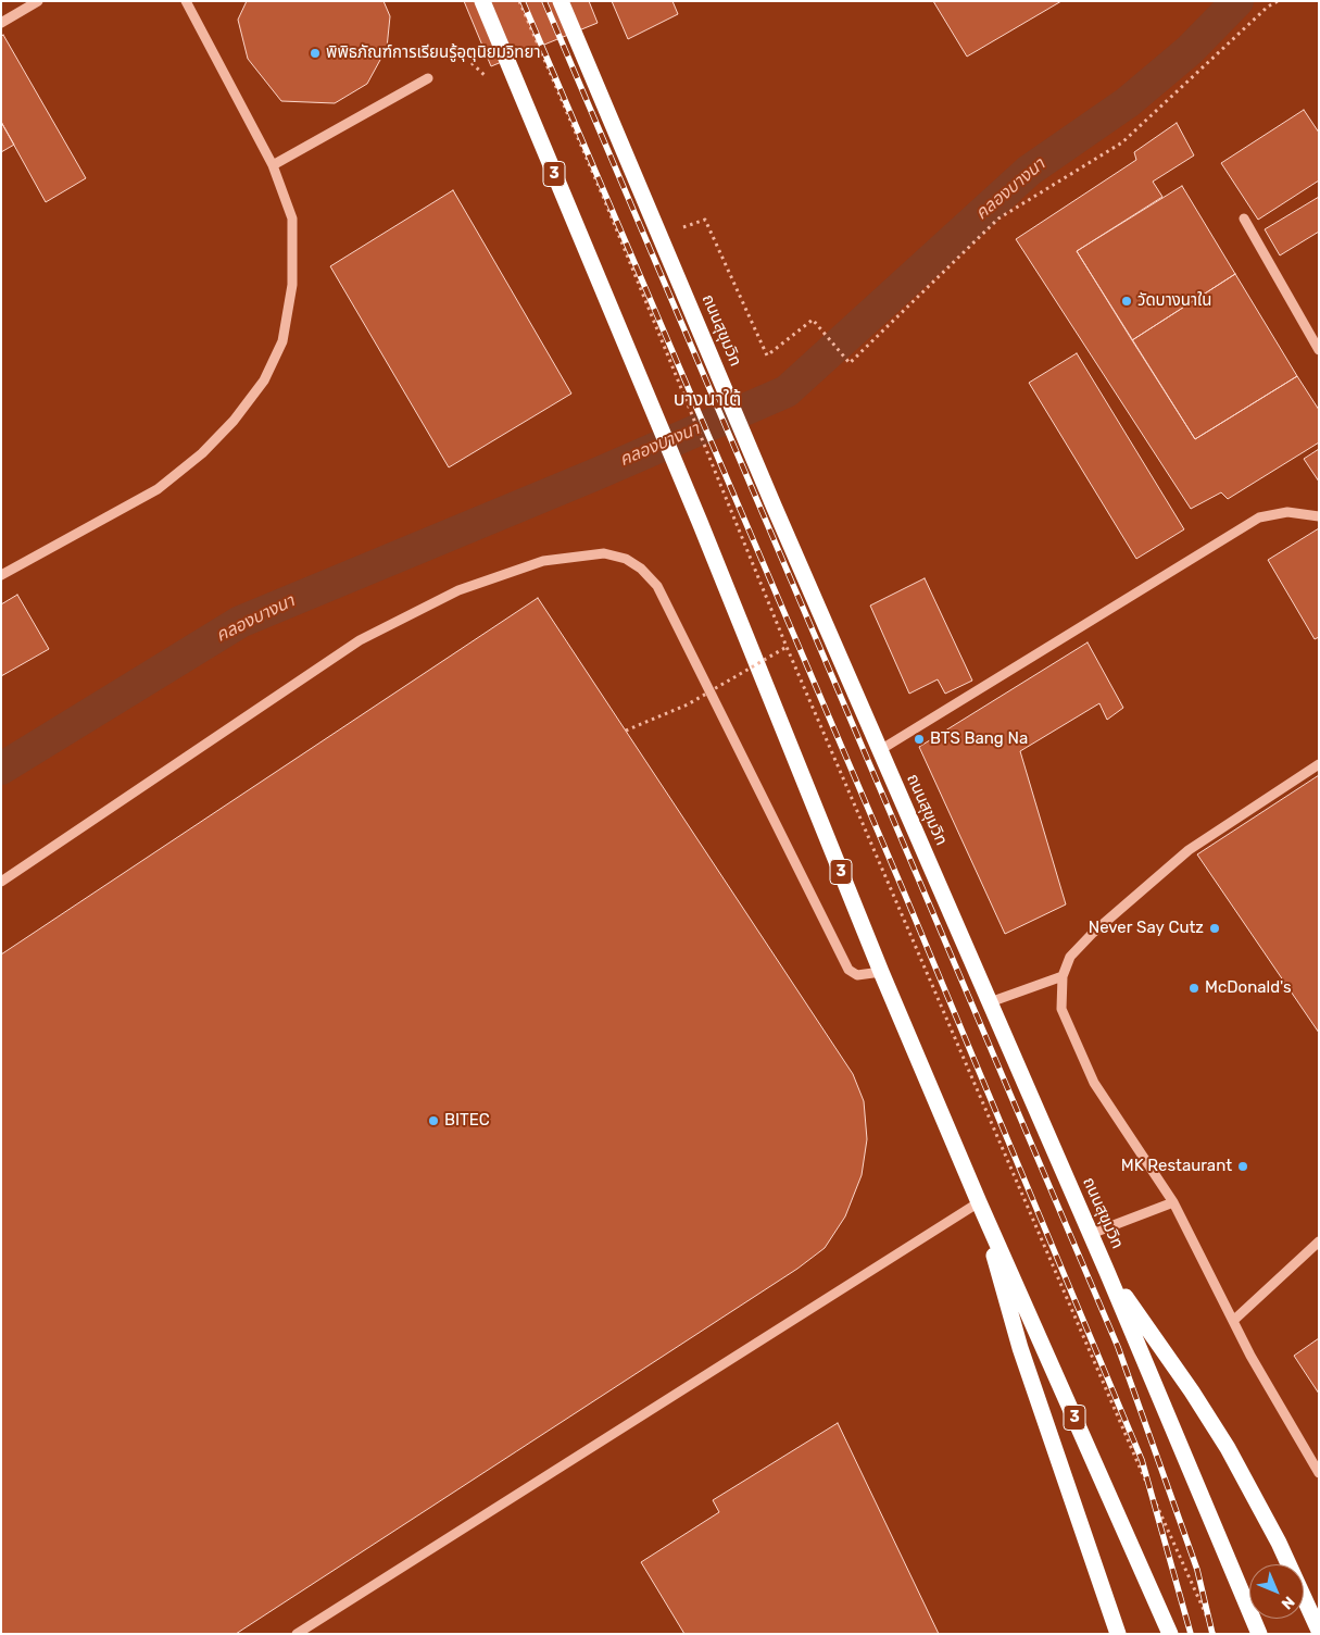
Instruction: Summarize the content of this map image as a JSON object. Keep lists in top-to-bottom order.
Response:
{
  "streets": {
    "highway": ["3", "ถนนสุขุมวิท"]
  },
  "districts": ["บางนาใต้"],
  "water": ["คลองบางนา"],
  "places": [
    "พิพิธภัณฑ์การเรียนรู้อุตุนิยมวิทยา",
    "วัดบางนาใน",
    "BTS Bang Na",
    "Never Say Cutz",
    "McDonald's",
    "BITEC",
    "MK Restaurant"
  ],
  "north": "bottom right"
}
